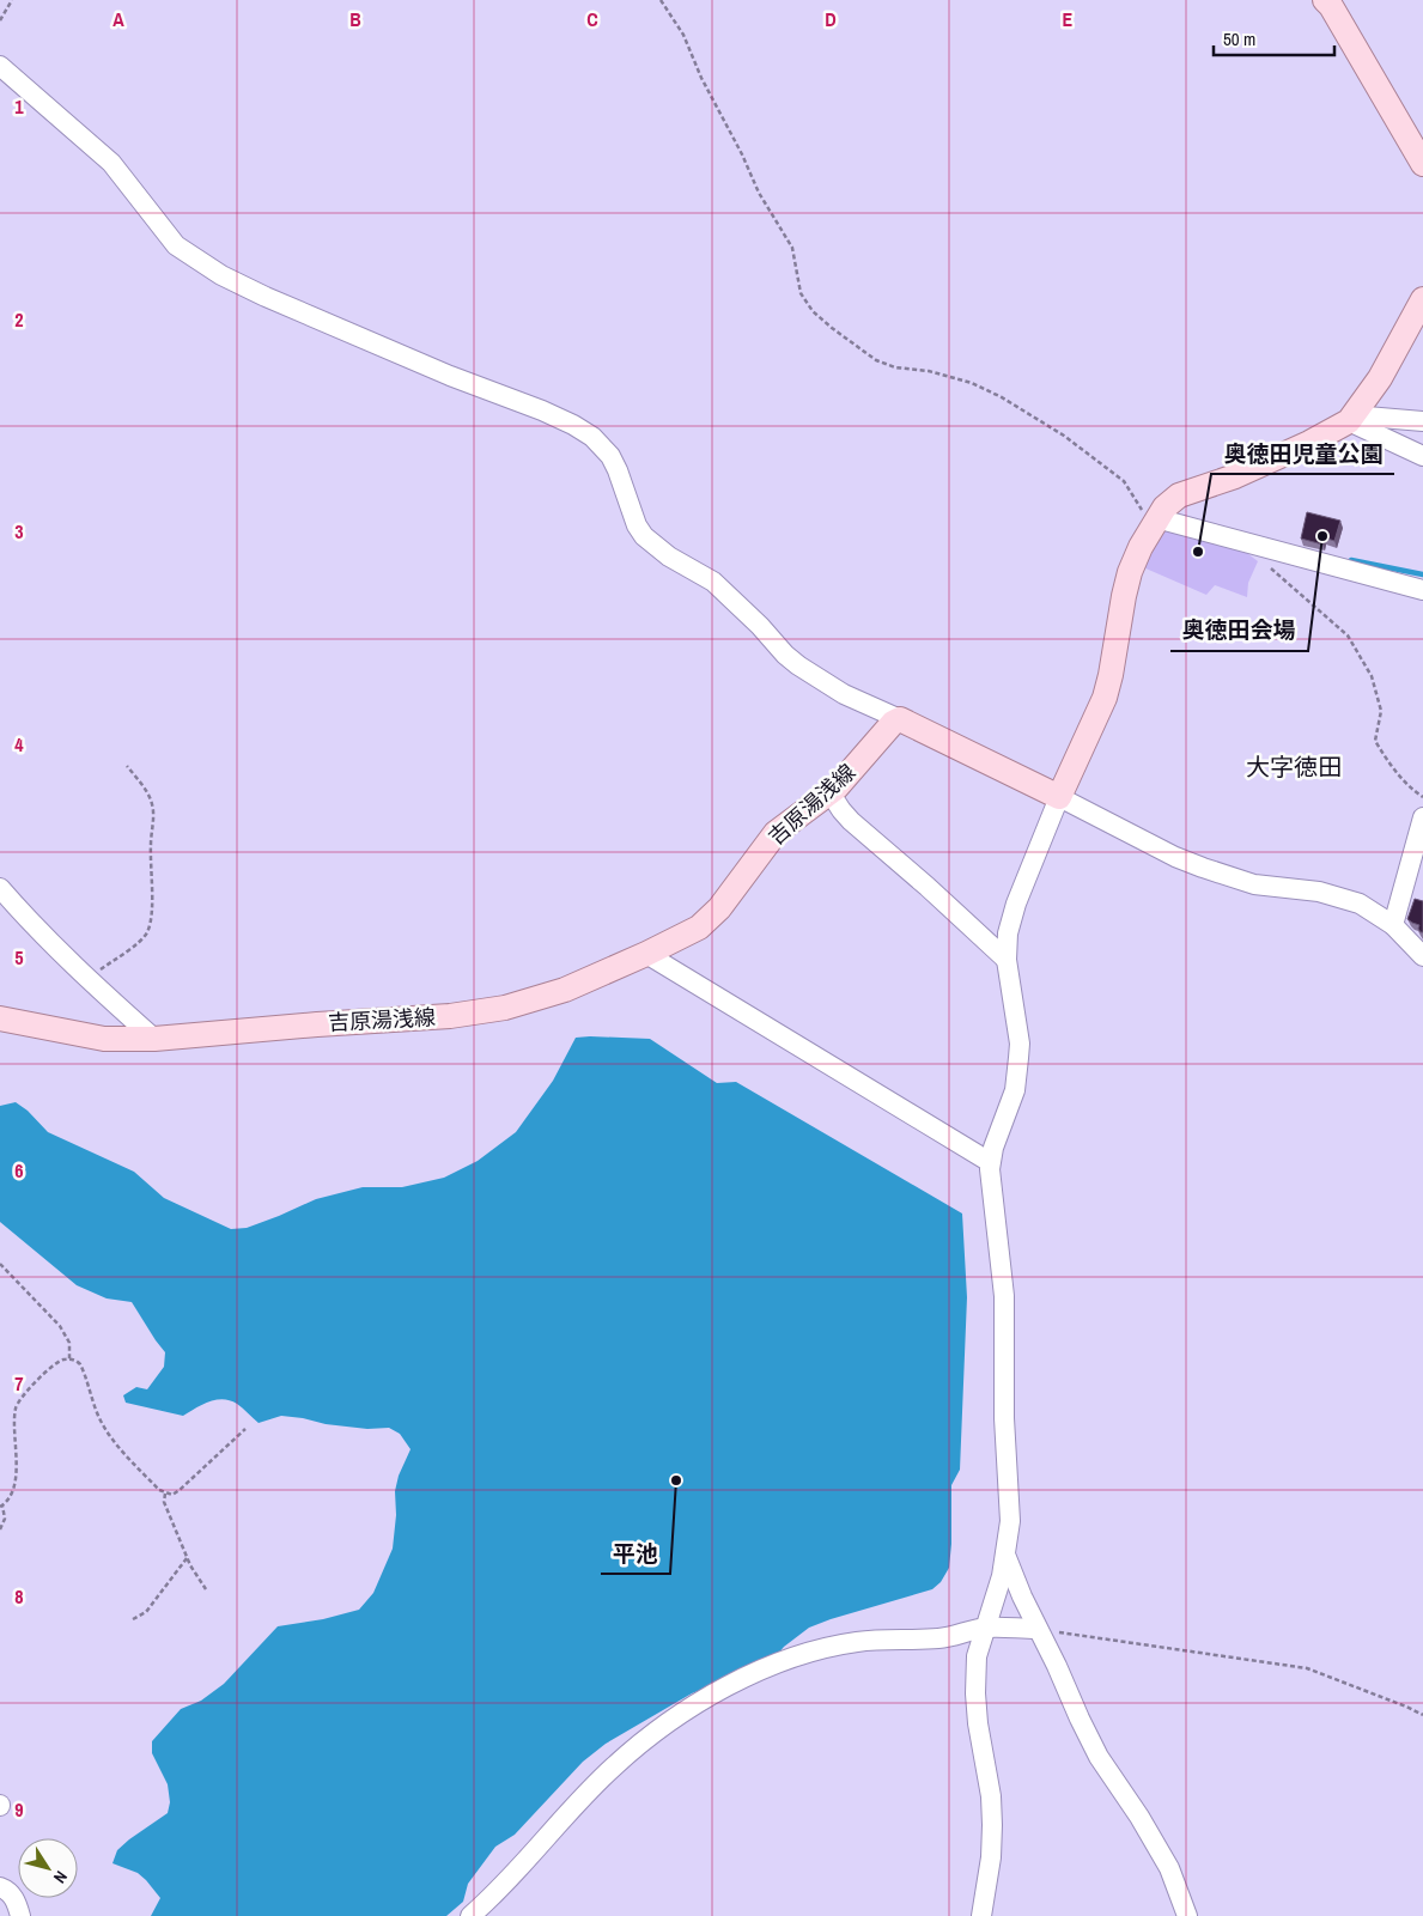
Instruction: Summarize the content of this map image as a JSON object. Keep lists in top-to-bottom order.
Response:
{
  "streets": {
    "main road": ["吉原湯浅線"]
  },
  "districts": ["大字徳田"],
  "places": ["奥徳田会場", "奥徳田児童公園", "平池"],
  "scale_bar": "50 m",
  "north": "bottom right",
  "grid": {
    "columns": [
      "A",
      "B",
      "C",
      "D",
      "E"
    ],
    "rows": [
      "1",
      "2",
      "3",
      "4",
      "5",
      "6",
      "7",
      "8",
      "9"
    ]
  }
}
